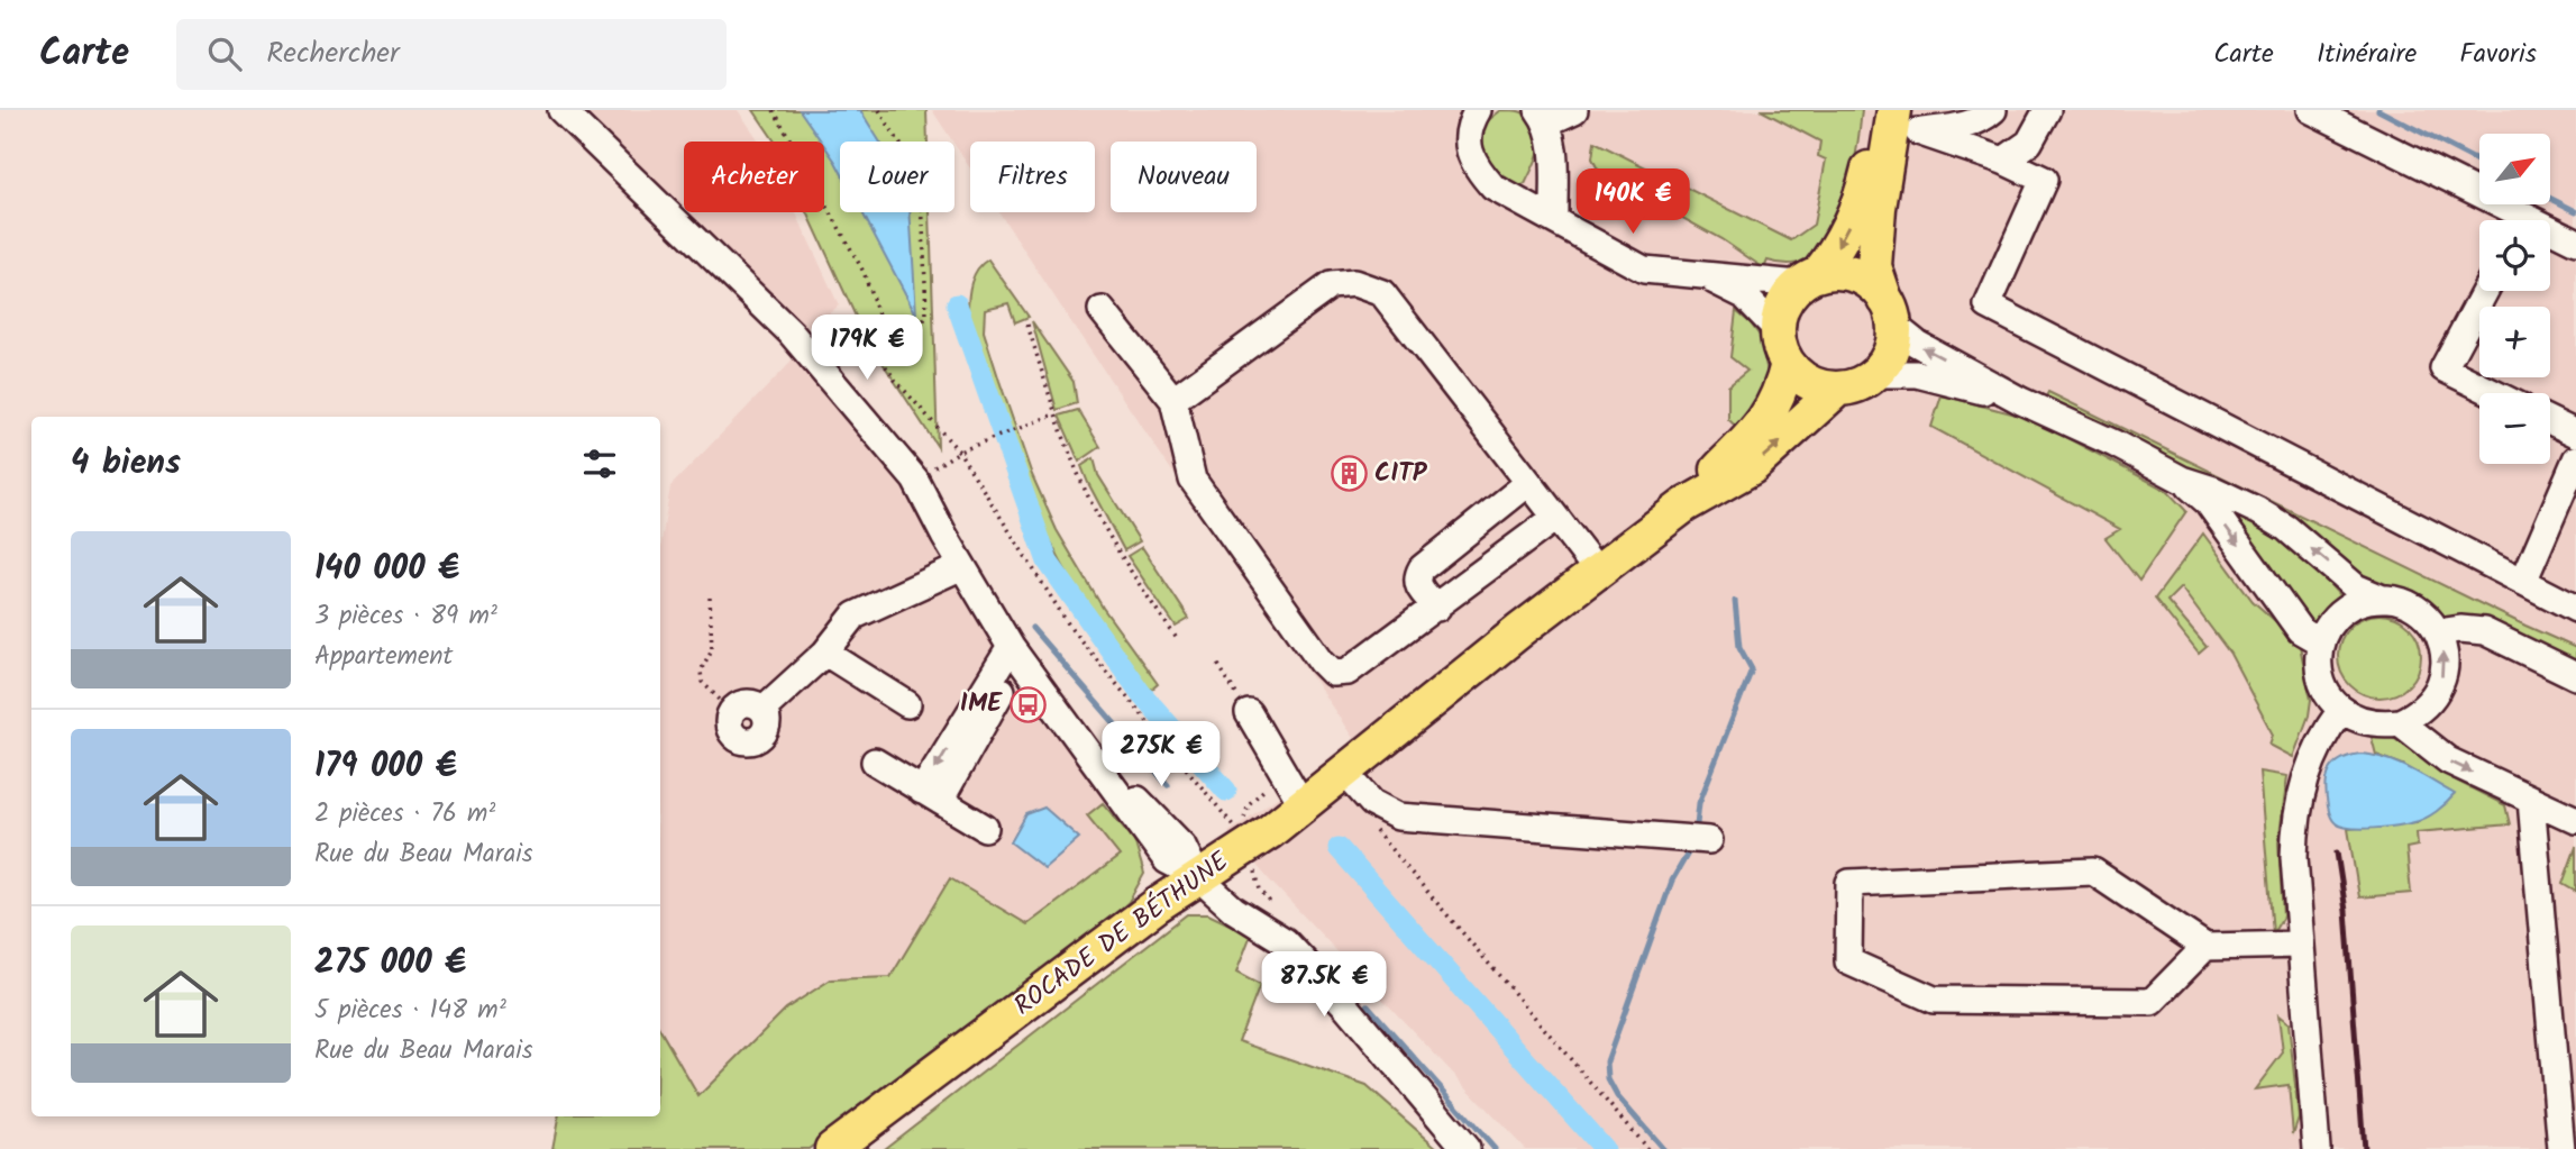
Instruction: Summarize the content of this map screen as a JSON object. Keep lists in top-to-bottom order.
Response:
{
  "streets": {
    "main road": ["ROCADE DE BÉTHUNE"]
  },
  "places": {
    "building": ["CITP"],
    "bus stop": ["IME"]
  },
  "north": "top right",
  "page": {
    "header": "Carte",
    "search": "Rechercher",
    "nav": ["Carte", "Itinéraire", "Favoris"],
    "map_buttons": ["+", "−"],
    "chip": [
      "Acheter",
      "Louer",
      "Filtres",
      "Nouveau"
    ],
    "price": [
      "140K €",
      "179K €",
      "275K €",
      "87.5K €"
    ],
    "heading": "4 biens",
    "list": [
      {
        "name": "140 000 €",
        "note": "3 pièces · 89 m² · Appartement"
      },
      {
        "name": "179 000 €",
        "note": "2 pièces · 76 m² · Rue du Beau Marais"
      },
      {
        "name": "275 000 €",
        "note": "5 pièces · 148 m² · Rue du Beau Marais"
      }
    ]
  }
}
